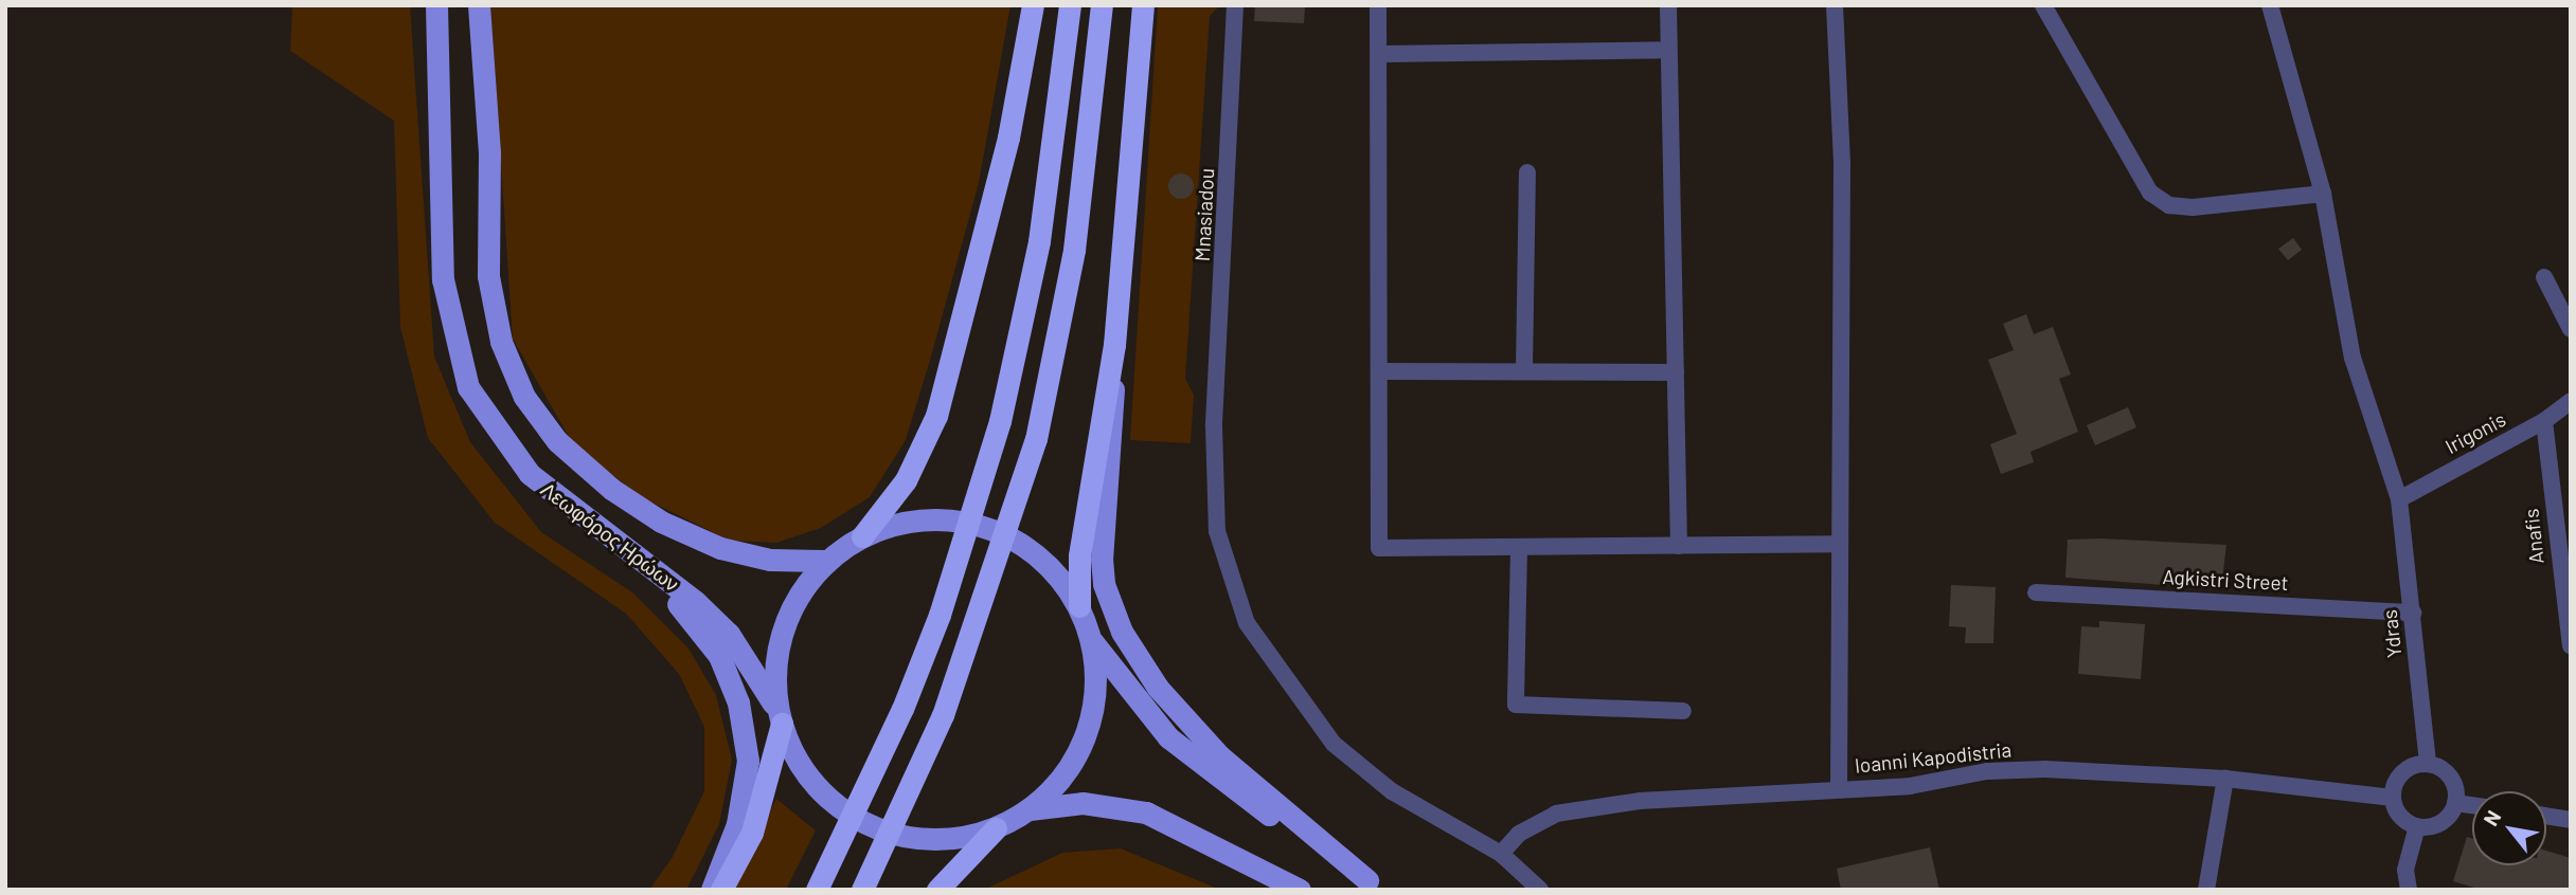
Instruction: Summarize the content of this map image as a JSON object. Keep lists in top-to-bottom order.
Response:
{
  "streets": {
    "main road": ["Λεωφόρος Ηρώων"],
    "street": [
      "Mnasiadou",
      "Irigonis",
      "Anafis",
      "Agkistri Street",
      "Ydras",
      "Ioanni Kapodistria"
    ]
  },
  "crossings": [
    ["Mnasiadou", "Ioanni Kapodistria"],
    ["Irigonis", "Anafis"],
    ["Irigonis", "Ydras"],
    ["Agkistri Street", "Ydras"],
    ["Ydras", "Ioanni Kapodistria"]
  ],
  "north": "top left"
}
